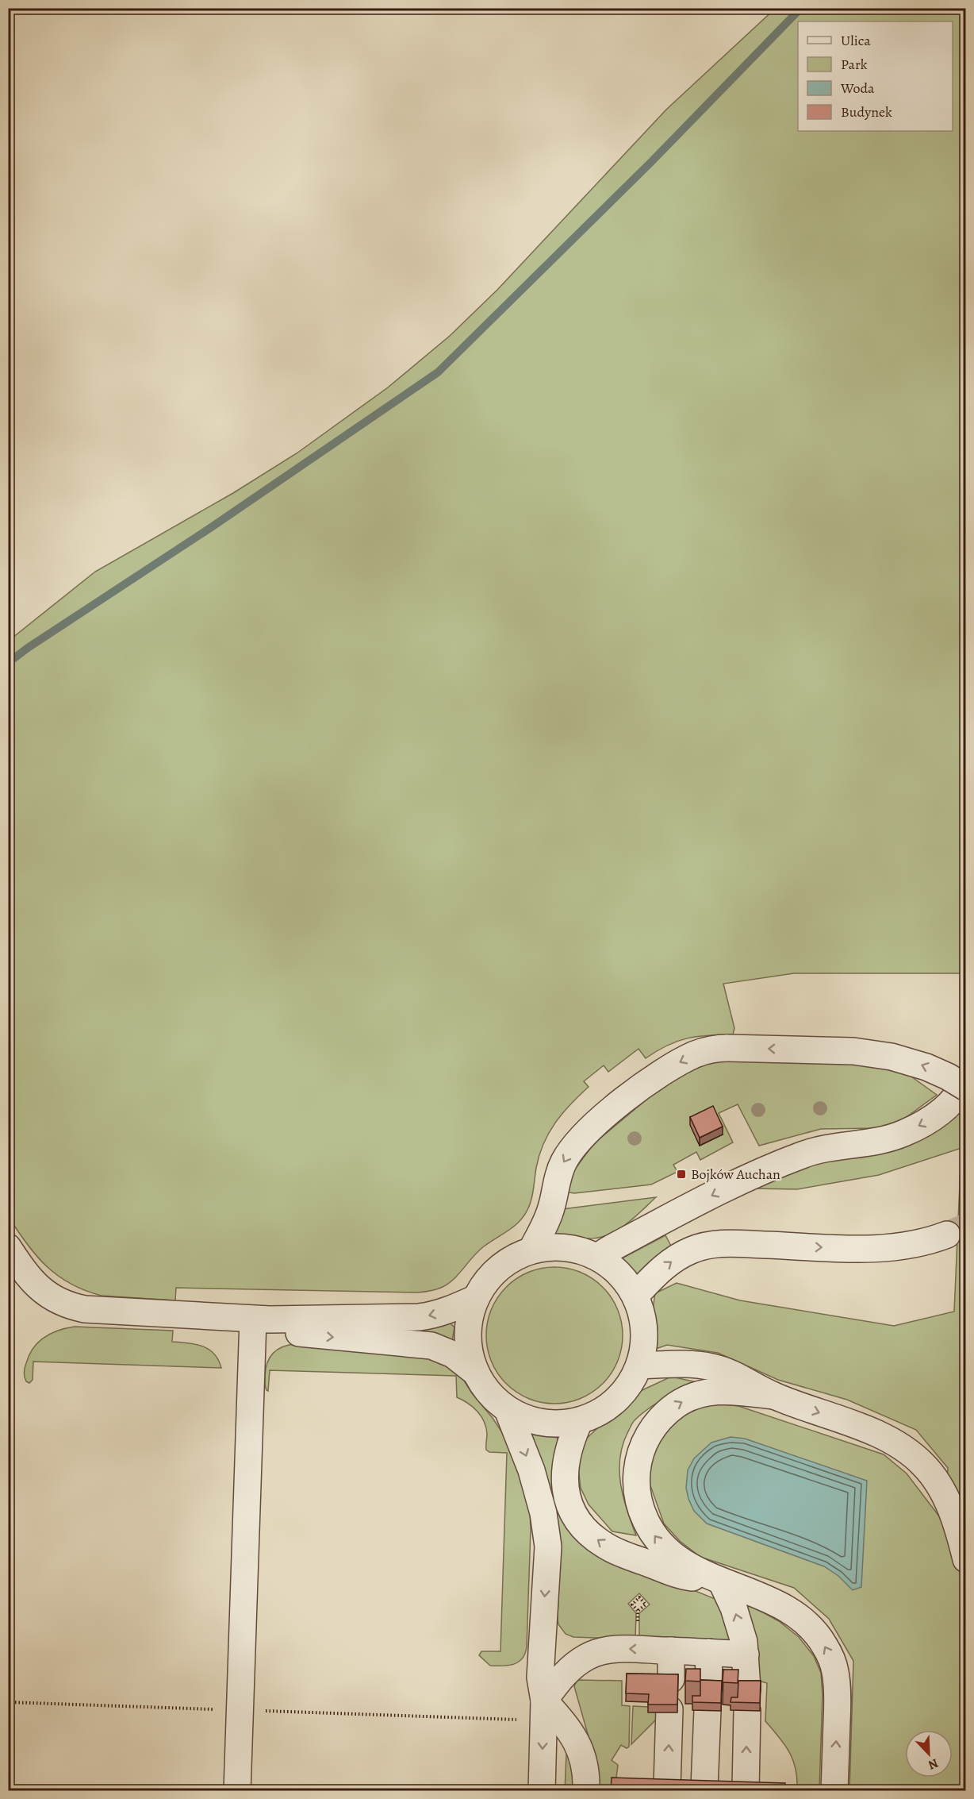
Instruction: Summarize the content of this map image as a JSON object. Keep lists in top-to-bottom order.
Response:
{
  "places": {
    "transit": ["Bojków Auchan"]
  },
  "legend": [
    "Ulica",
    "Park",
    "Woda",
    "Budynek"
  ],
  "north": "bottom right"
}
